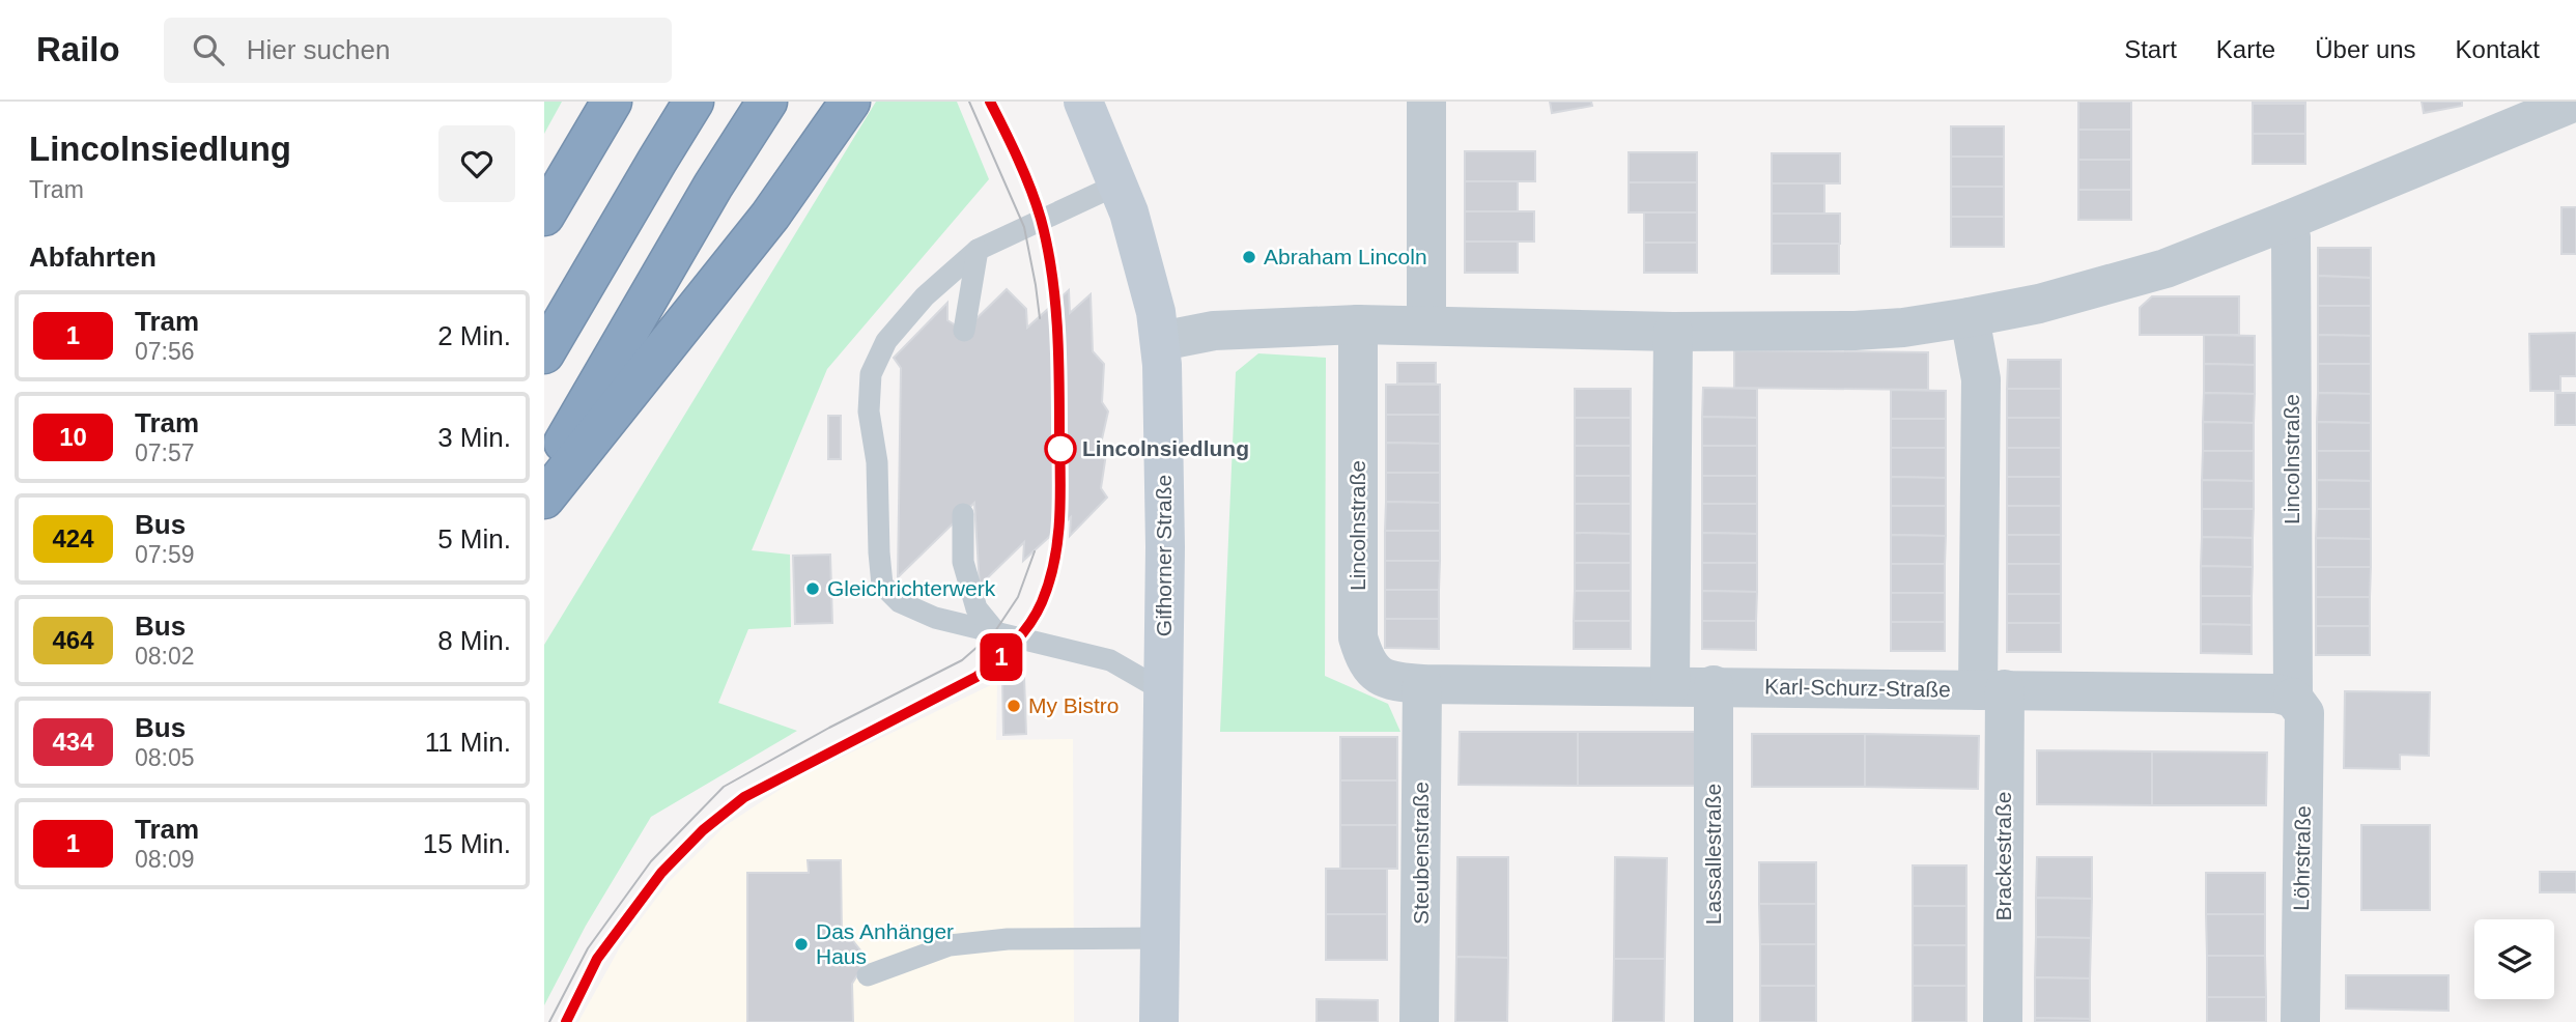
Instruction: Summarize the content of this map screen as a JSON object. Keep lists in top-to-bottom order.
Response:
{
  "streets": {
    "main road": ["Gifhorner Straße"],
    "street": [
      "Lincolnstraße",
      "Karl-Schurz-Straße",
      "Steubenstraße",
      "Lassallestraße",
      "Brackestraße",
      "Löhrstraße"
    ]
  },
  "crossings": [
    ["Lincolnstraße", "Karl-Schurz-Straße"],
    ["Lincolnstraße", "Steubenstraße"],
    ["Lincolnstraße", "Löhrstraße"],
    ["Karl-Schurz-Straße", "Steubenstraße"],
    ["Karl-Schurz-Straße", "Lassallestraße"],
    ["Karl-Schurz-Straße", "Brackestraße"],
    ["Karl-Schurz-Straße", "Löhrstraße"]
  ],
  "places": [
    "Abraham Lincoln",
    "Lincolnsiedlung",
    "Gleichrichterwerk",
    "My Bistro",
    "Das Anhänger Haus"
  ],
  "lines": ["tram line 1"],
  "page": {
    "header": "Railo",
    "search": "Hier suchen",
    "nav": [
      "Start",
      "Karte",
      "Über uns",
      "Kontakt"
    ],
    "heading": [
      ["Lincolnsiedlung", "Tram"],
      "Abfahrten"
    ],
    "on_map": "1",
    "list": [
      {
        "mark": "1",
        "name": "Tram",
        "note": "07:56",
        "value": "2 Min."
      },
      {
        "mark": "10",
        "name": "Tram",
        "note": "07:57",
        "value": "3 Min."
      },
      {
        "mark": "424",
        "name": "Bus",
        "note": "07:59",
        "value": "5 Min."
      },
      {
        "mark": "464",
        "name": "Bus",
        "note": "08:02",
        "value": "8 Min."
      },
      {
        "mark": "434",
        "name": "Bus",
        "note": "08:05",
        "value": "11 Min."
      },
      {
        "mark": "1",
        "name": "Tram",
        "note": "08:09",
        "value": "15 Min."
      }
    ]
  }
}
